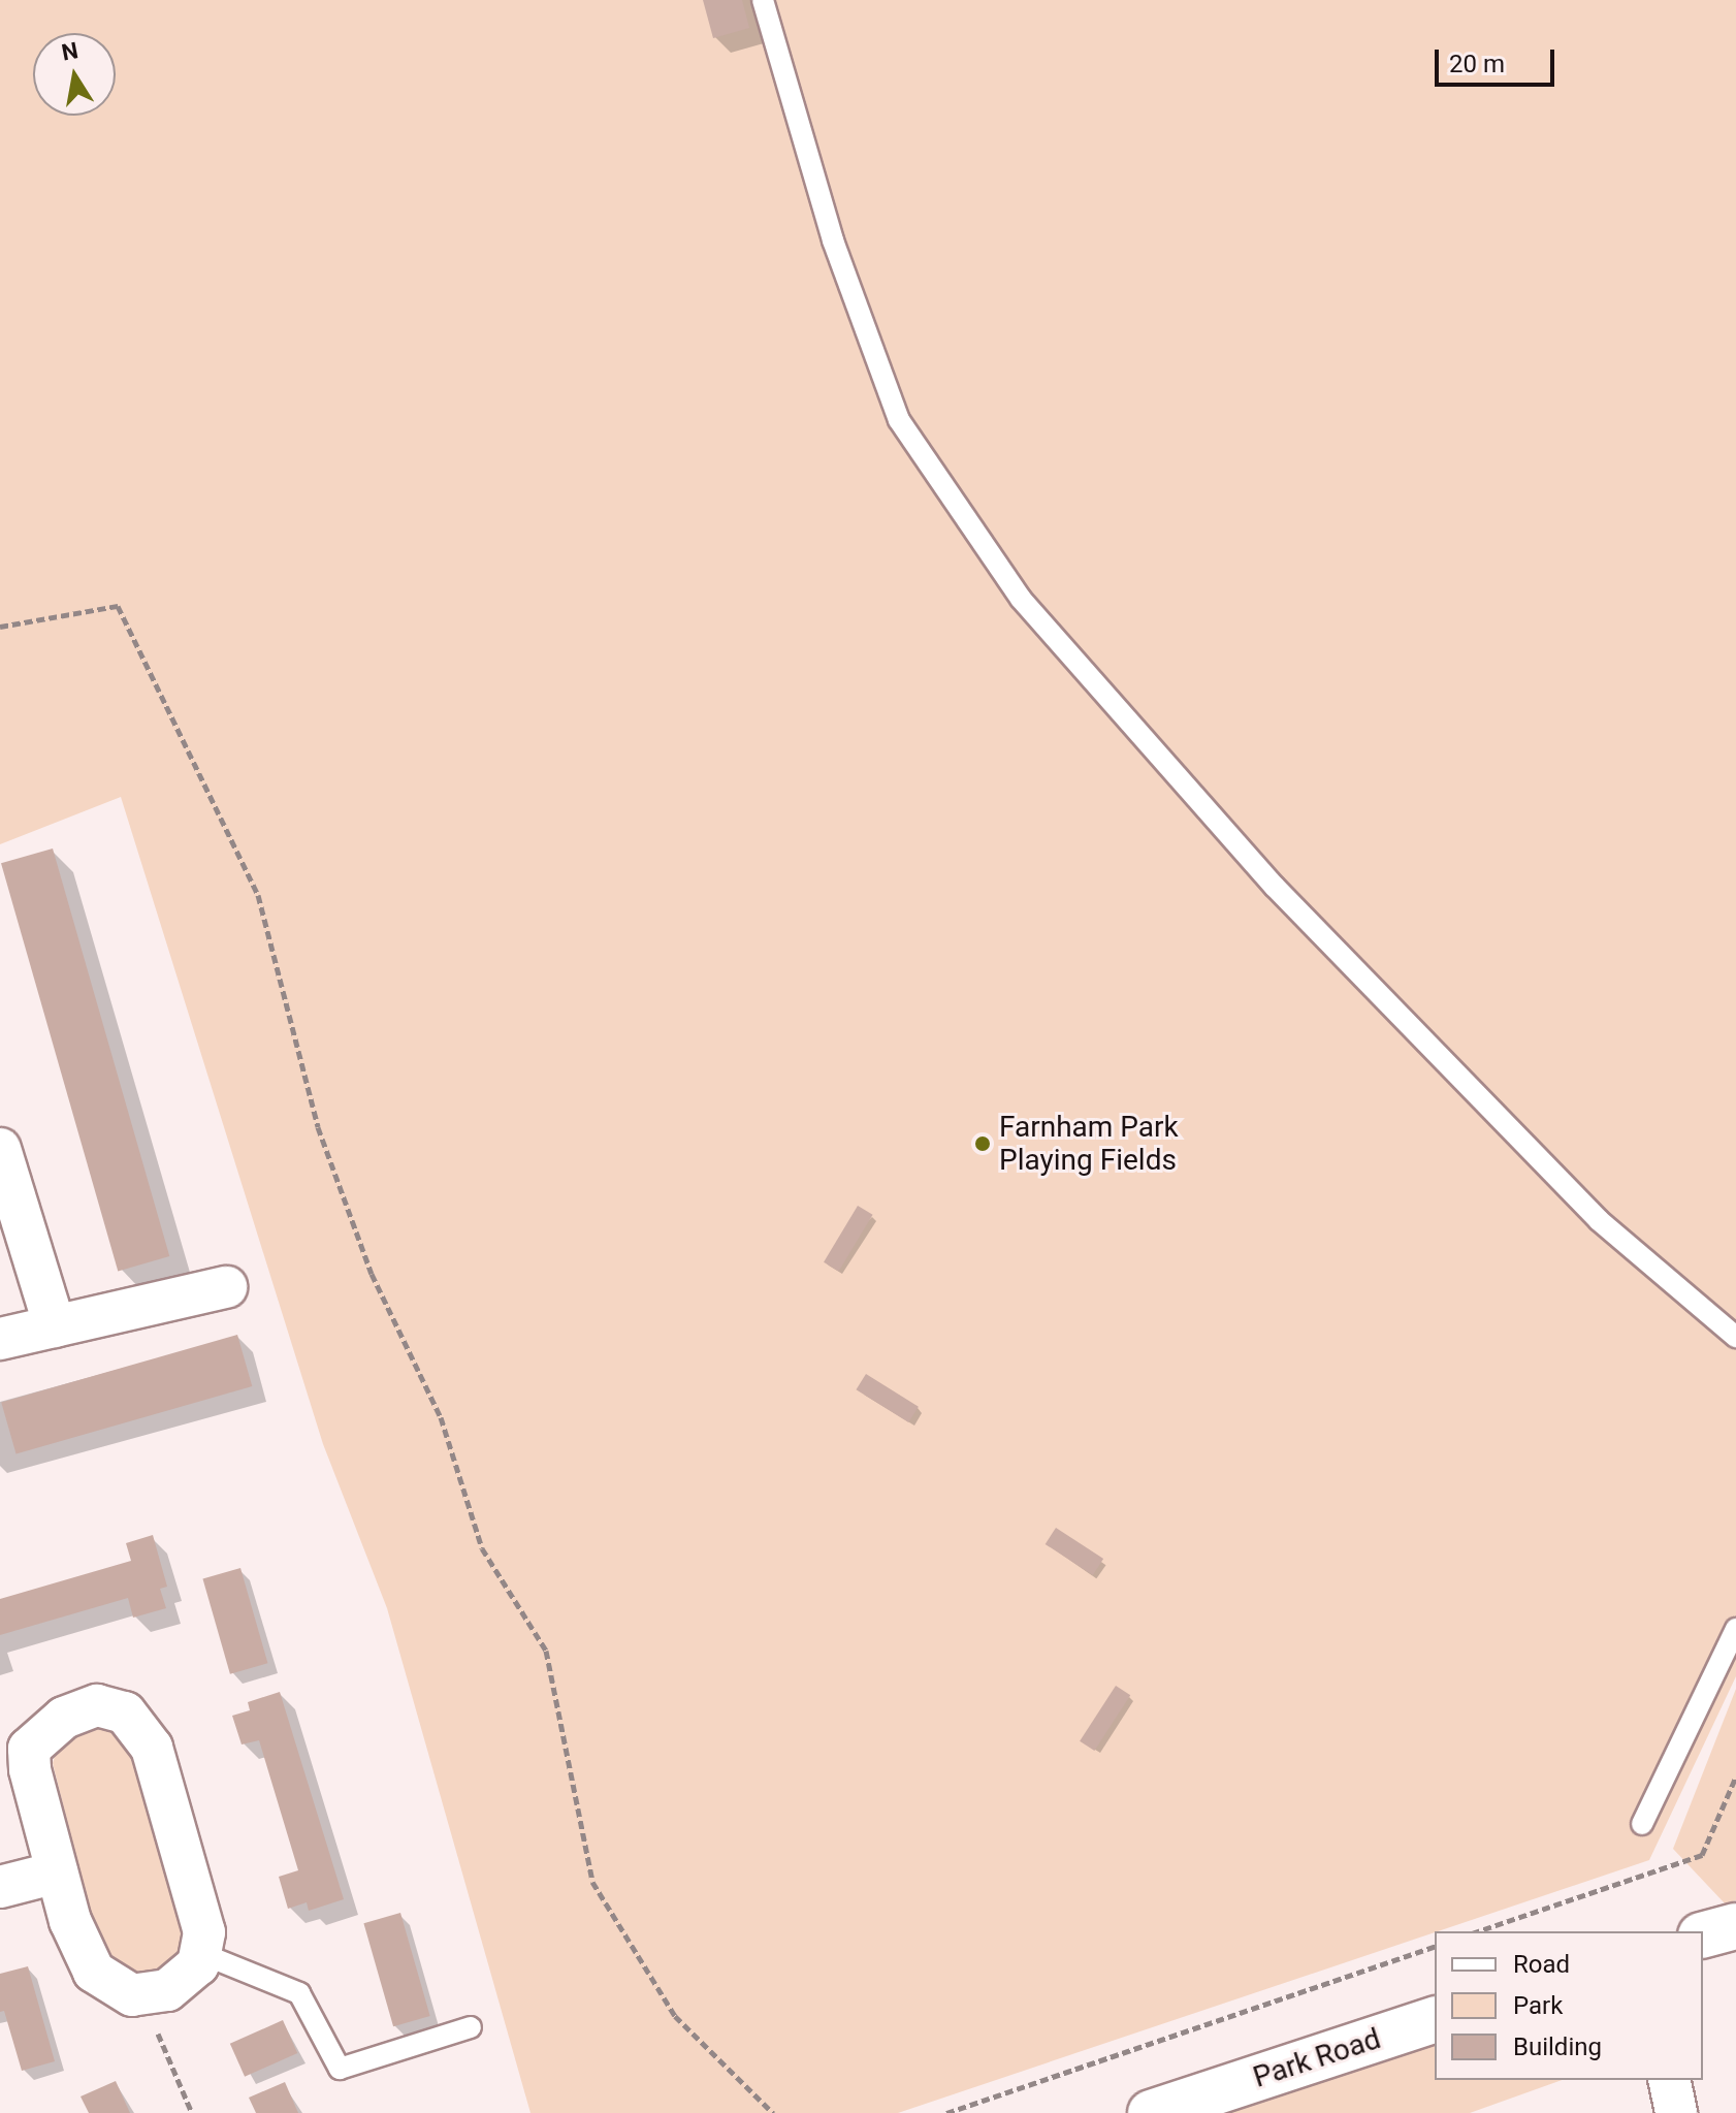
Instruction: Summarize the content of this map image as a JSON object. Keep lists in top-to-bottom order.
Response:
{
  "streets": {
    "main road": ["Park Road"]
  },
  "places": ["Farnham Park Playing Fields"],
  "legend": ["Road", "Park", "Building"],
  "scale_bar": "20 m",
  "north": "top"
}
